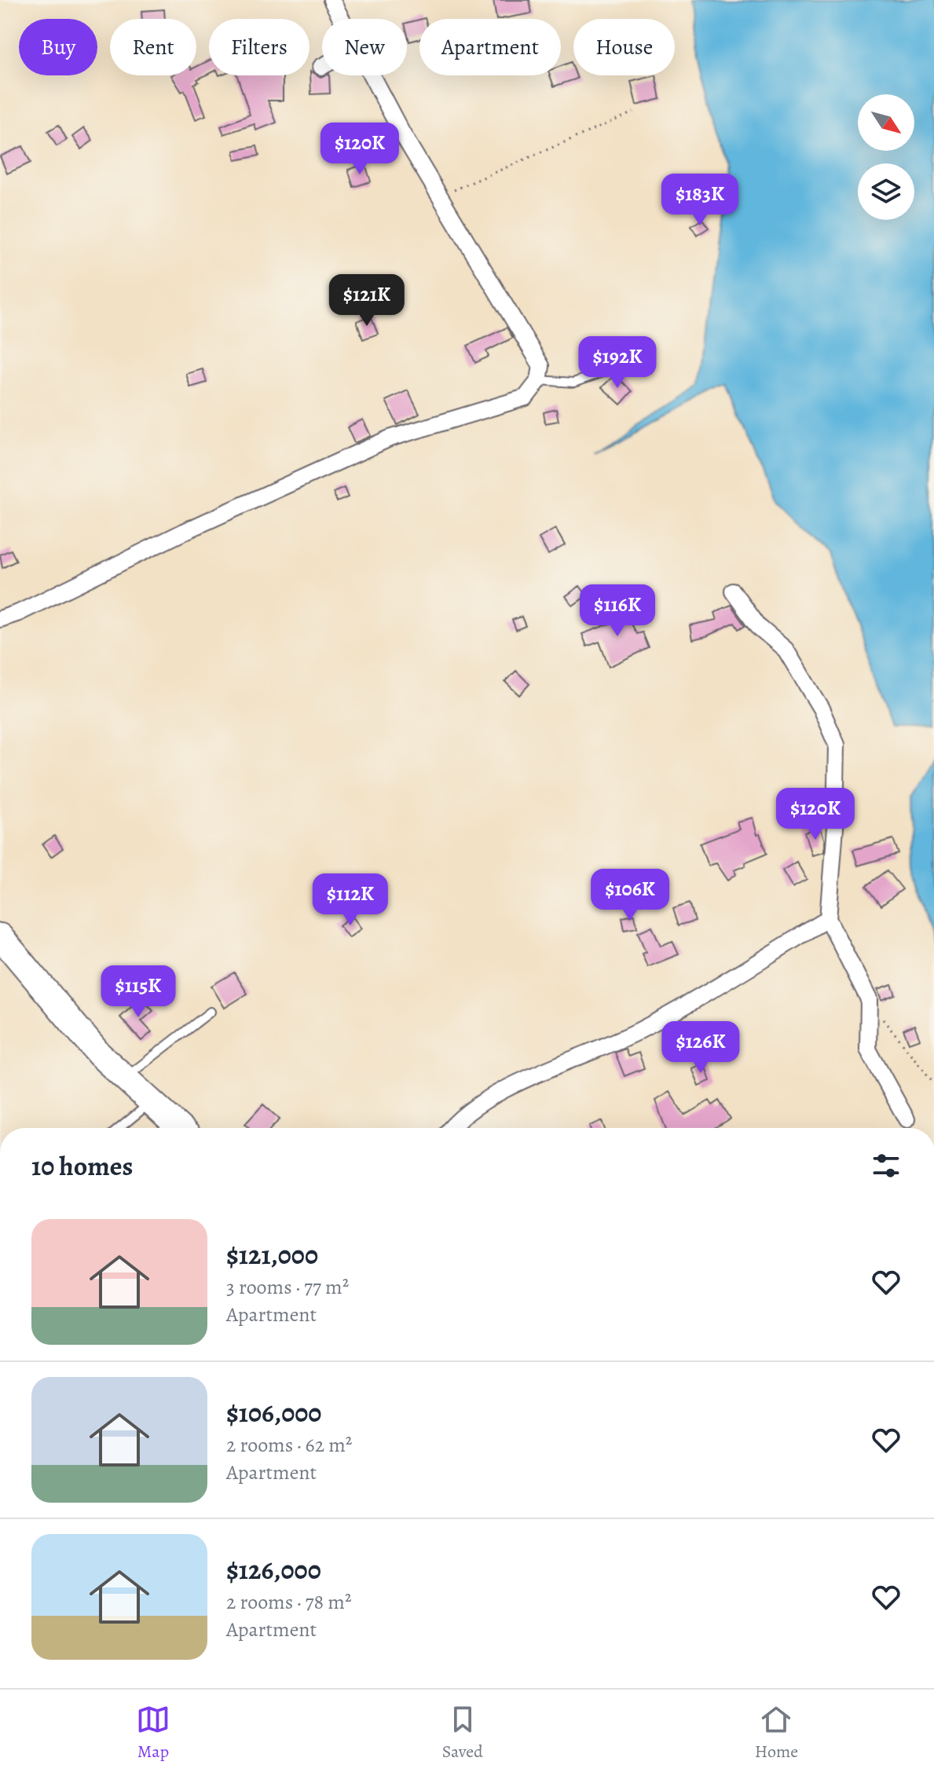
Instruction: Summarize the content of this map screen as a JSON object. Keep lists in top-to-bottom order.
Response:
{
  "north": "bottom right",
  "page": {
    "chip": [
      "Buy",
      "Rent",
      "Filters",
      "New",
      "Apartment",
      "House"
    ],
    "price": [
      "$120K",
      "$183K",
      "$121K",
      "$192K",
      "$116K",
      "$120K",
      "$106K",
      "$112K",
      "$115K",
      "$126K"
    ],
    "heading": "10 homes",
    "list": [
      {
        "name": "$121,000",
        "note": "3 rooms · 77 m² · Apartment"
      },
      {
        "name": "$106,000",
        "note": "2 rooms · 62 m² · Apartment"
      },
      {
        "name": "$126,000",
        "note": "2 rooms · 78 m² · Apartment"
      }
    ],
    "tabs": ["Map", "Saved", "Home"]
  }
}
